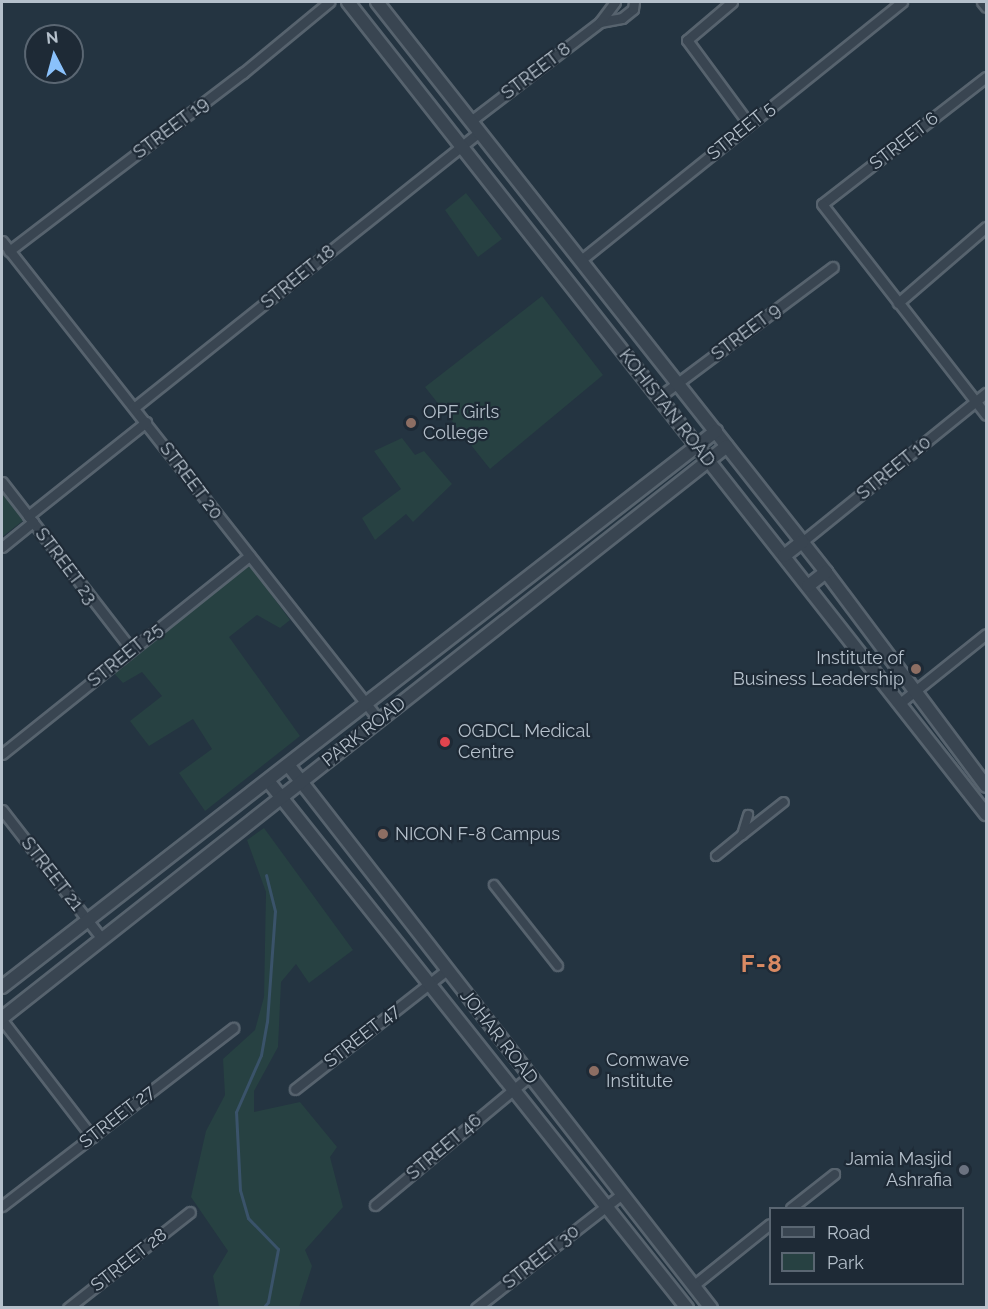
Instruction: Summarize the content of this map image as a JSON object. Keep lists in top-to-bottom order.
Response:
{
  "streets": {
    "street": [
      "STREET 8",
      "STREET 19",
      "STREET 5",
      "STREET 6",
      "STREET 18",
      "STREET 9",
      "KOHISTAN ROAD",
      "STREET 10",
      "STREET 20",
      "STREET 23",
      "STREET 25",
      "PARK ROAD",
      "STREET 21",
      "STREET 47",
      "JOHAR ROAD",
      "STREET 27",
      "STREET 46",
      "STREET 30",
      "STREET 28"
    ]
  },
  "crossings": [
    ["STREET 8", "KOHISTAN ROAD"],
    ["STREET 19", "STREET 20"],
    ["STREET 5", "KOHISTAN ROAD"],
    ["STREET 18", "KOHISTAN ROAD"],
    ["STREET 18", "STREET 20"],
    ["STREET 9", "KOHISTAN ROAD"],
    ["KOHISTAN ROAD", "STREET 10"],
    ["KOHISTAN ROAD", "PARK ROAD"],
    ["STREET 20", "STREET 25"],
    ["STREET 20", "PARK ROAD"],
    ["STREET 23", "STREET 25"],
    ["PARK ROAD", "STREET 21"],
    ["PARK ROAD", "JOHAR ROAD"],
    ["STREET 47", "JOHAR ROAD"],
    ["JOHAR ROAD", "STREET 46"],
    ["JOHAR ROAD", "STREET 30"]
  ],
  "districts": ["F-8"],
  "places": [
    "OPF Girls College",
    "Institute of Business Leadership",
    "OGDCL Medical Centre",
    "NICON F-8 Campus",
    "Comwave Institute",
    "Jamia Masjid Ashrafia"
  ],
  "legend": ["Road", "Park"],
  "north": "top"
}
